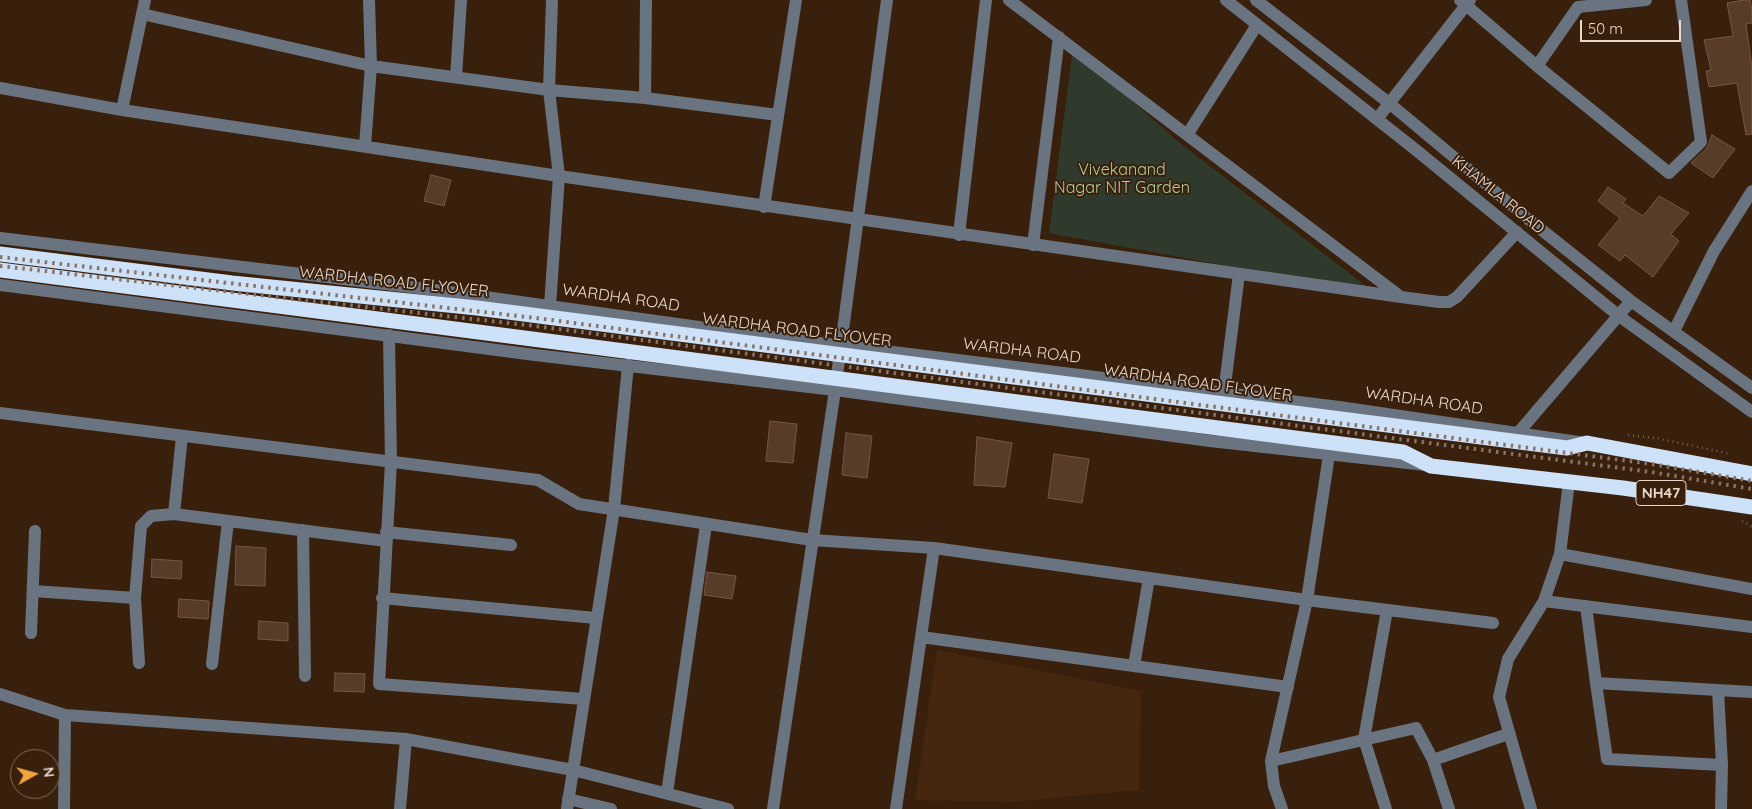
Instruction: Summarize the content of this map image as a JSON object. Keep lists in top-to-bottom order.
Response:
{
  "streets": {
    "highway": ["WARDHA ROAD FLYOVER", "WARDHA ROAD", "NH47"],
    "street": ["KHAMLA ROAD"]
  },
  "crossings": [
    ["WARDHA ROAD FLYOVER", "WARDHA ROAD"]
  ],
  "parks": ["Vivekanand Nagar NIT Garden"],
  "scale_bar": "50 m",
  "north": "right"
}
